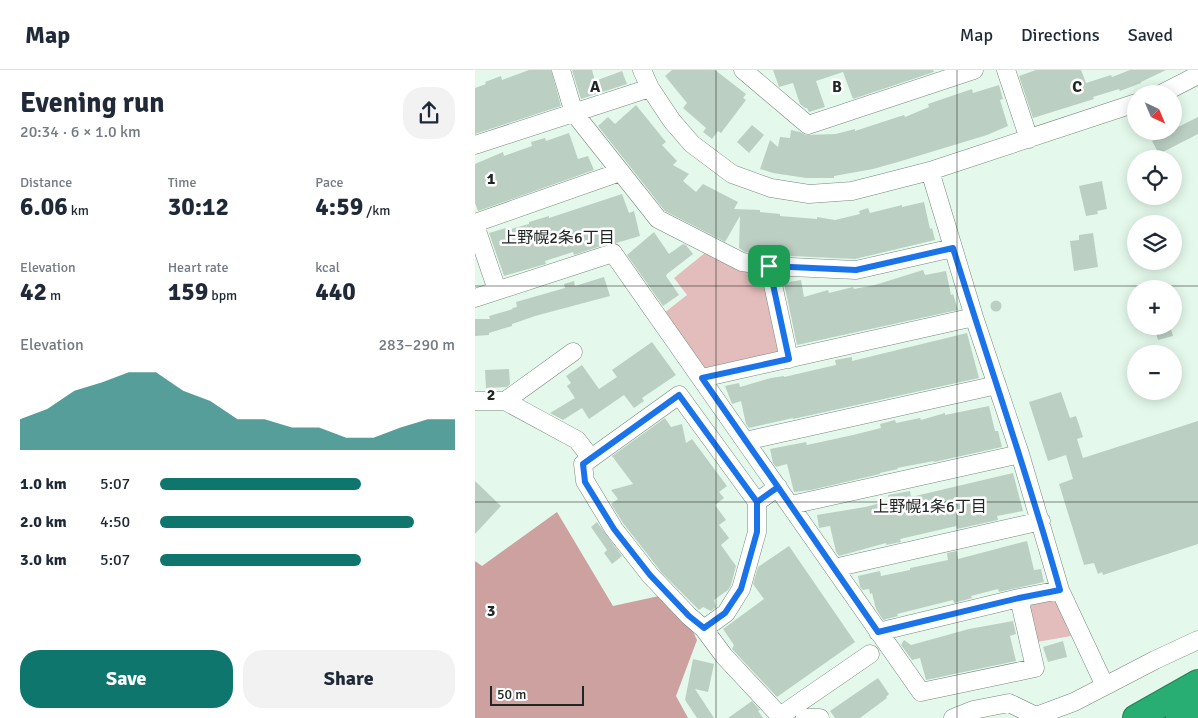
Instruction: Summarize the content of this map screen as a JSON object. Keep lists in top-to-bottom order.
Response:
{
  "districts": ["上野幌2条6丁目", "上野幌1条6丁目"],
  "scale_bar": "50 m",
  "north": "bottom right",
  "page": {
    "header": "Map",
    "nav": ["Map", "Directions", "Saved"],
    "heading": ["Evening run", "20:34 · 6 × 1.0 km"],
    "map_buttons": ["+", "−"],
    "stats": [
      ["Distance", "6.06 km"],
      ["Time", "30:12"],
      ["Pace", "4:59 /km"],
      ["Elevation", "42 m"],
      ["Heart rate", "159 bpm"],
      ["kcal", "440"]
    ],
    "chart": ["Elevation", "283–290 m"],
    "list": [
      {
        "name": "1.0 km",
        "note": "5:07"
      },
      {
        "name": "2.0 km",
        "note": "4:50"
      },
      {
        "name": "3.0 km",
        "note": "5:07"
      }
    ],
    "buttons": ["Save", "Share"],
    "scale": "50 m"
  },
  "grid": {
    "columns": ["A", "B", "C"],
    "rows": ["1", "2", "3"]
  }
}
